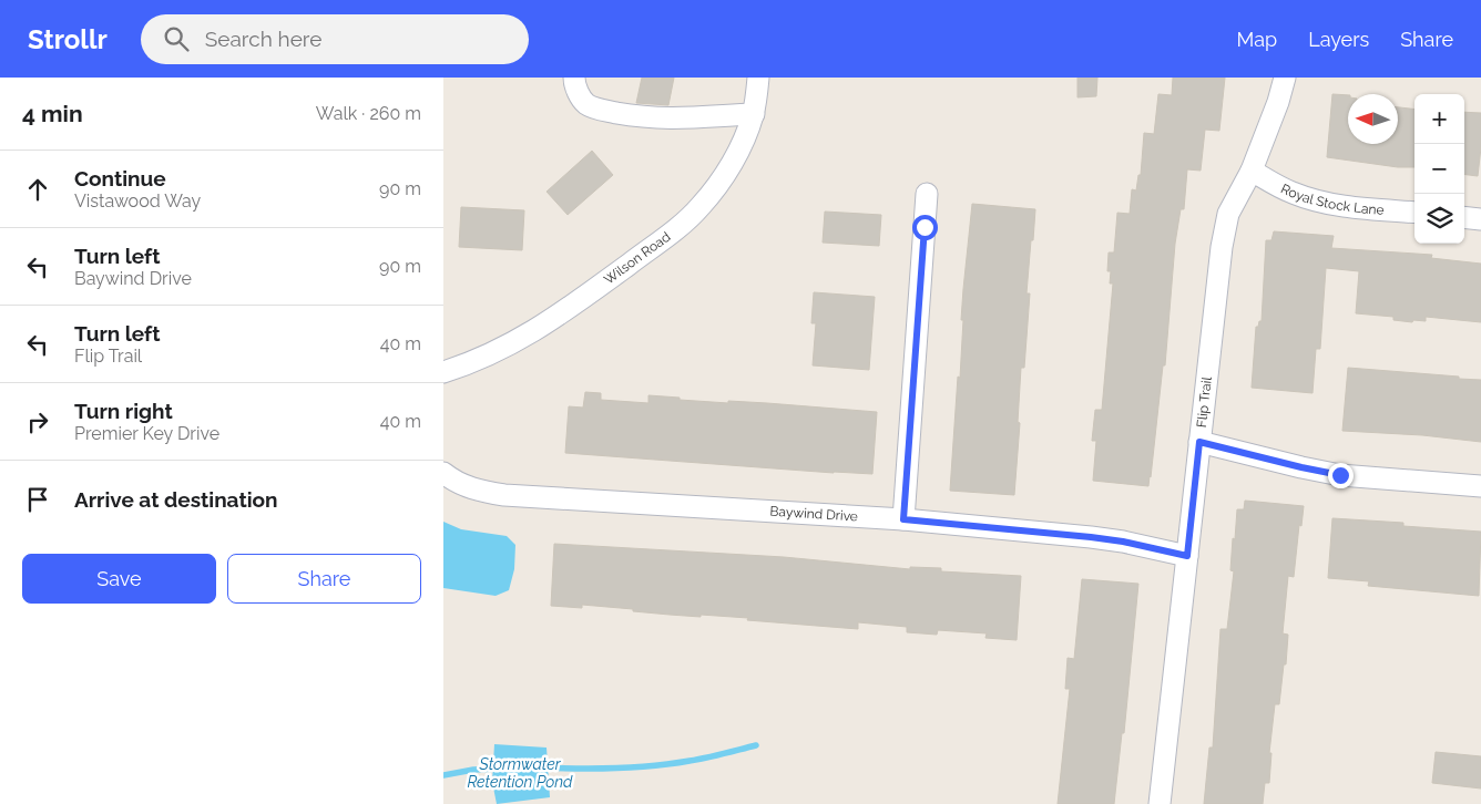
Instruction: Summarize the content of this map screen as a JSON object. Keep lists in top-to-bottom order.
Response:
{
  "streets": {
    "street": [
      "Royal Stock Lane",
      "Wilson Road",
      "Flip Trail",
      "Baywind Drive"
    ]
  },
  "crossings": [
    ["Royal Stock Lane", "Flip Trail"],
    ["Flip Trail", "Baywind Drive"]
  ],
  "water": ["Stormwater Retention Pond"],
  "north": "left",
  "page": {
    "header": "Strollr",
    "search": "Search here",
    "nav": ["Map", "Layers", "Share"],
    "heading": ["4 min", "Walk · 260 m"],
    "map_buttons": ["+", "−"],
    "list": [
      ["Continue", "Vistawood Way", "90 m"],
      ["Turn left", "Baywind Drive", "90 m"],
      ["Turn left", "Flip Trail", "40 m"],
      ["Turn right", "Premier Key Drive", "40 m"],
      "Arrive at destination"
    ],
    "buttons": ["Save", "Share"]
  }
}
